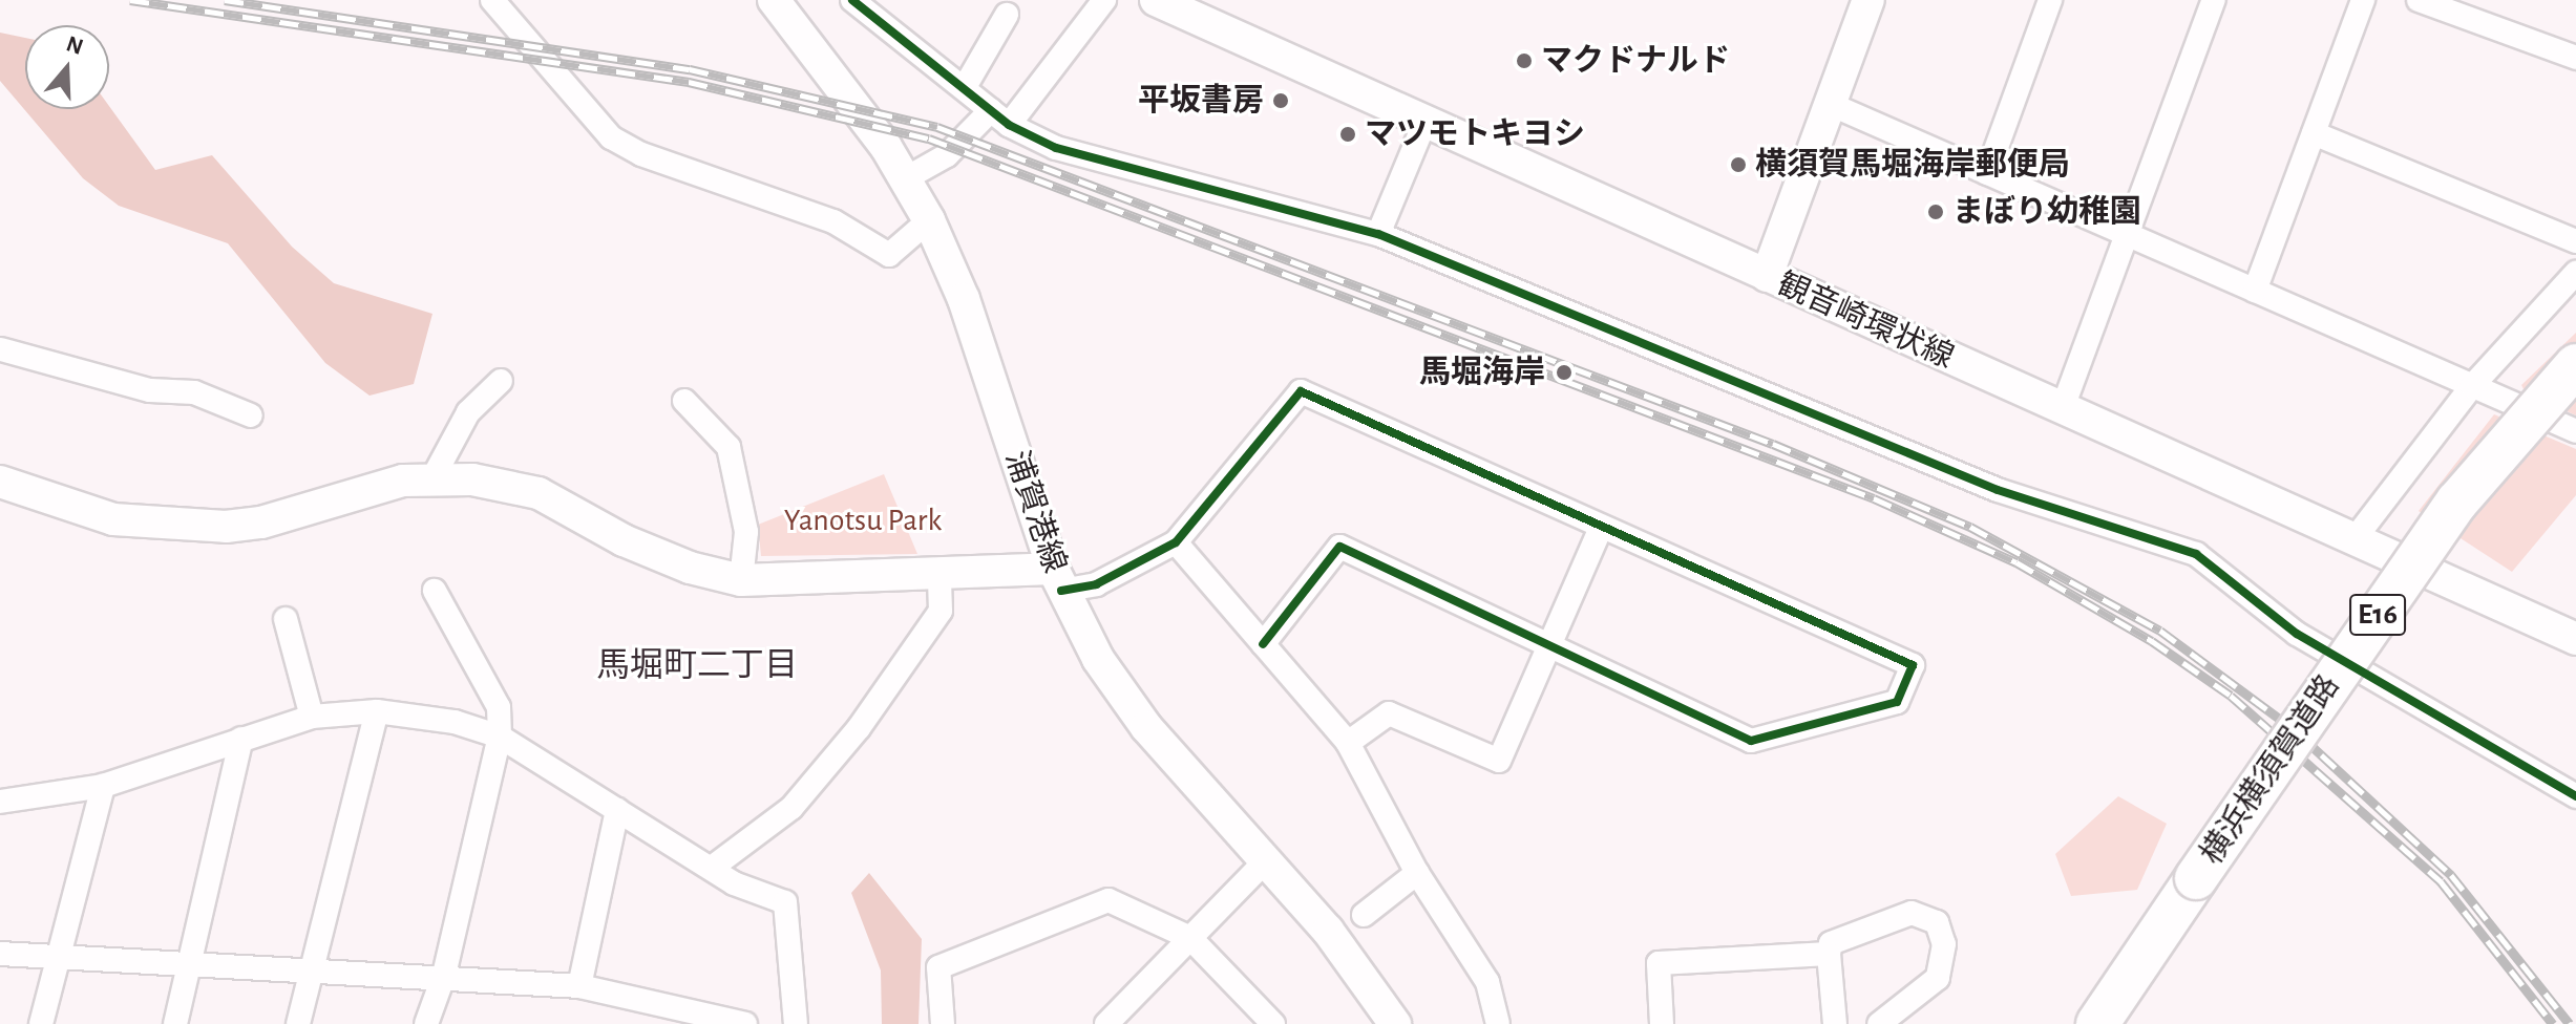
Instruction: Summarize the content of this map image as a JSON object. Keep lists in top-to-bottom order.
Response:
{
  "streets": {
    "highway": ["E16", "横浜横須賀道路"],
    "main road": ["観音崎環状線", "浦賀港線"]
  },
  "districts": ["馬堀町二丁目"],
  "parks": ["Yanotsu Park"],
  "places": [
    "マクドナルド",
    "平坂書房",
    "マツモトキヨシ",
    "横須賀馬堀海岸郵便局",
    "まぼり幼稚園",
    "馬堀海岸"
  ],
  "north": "top"
}
